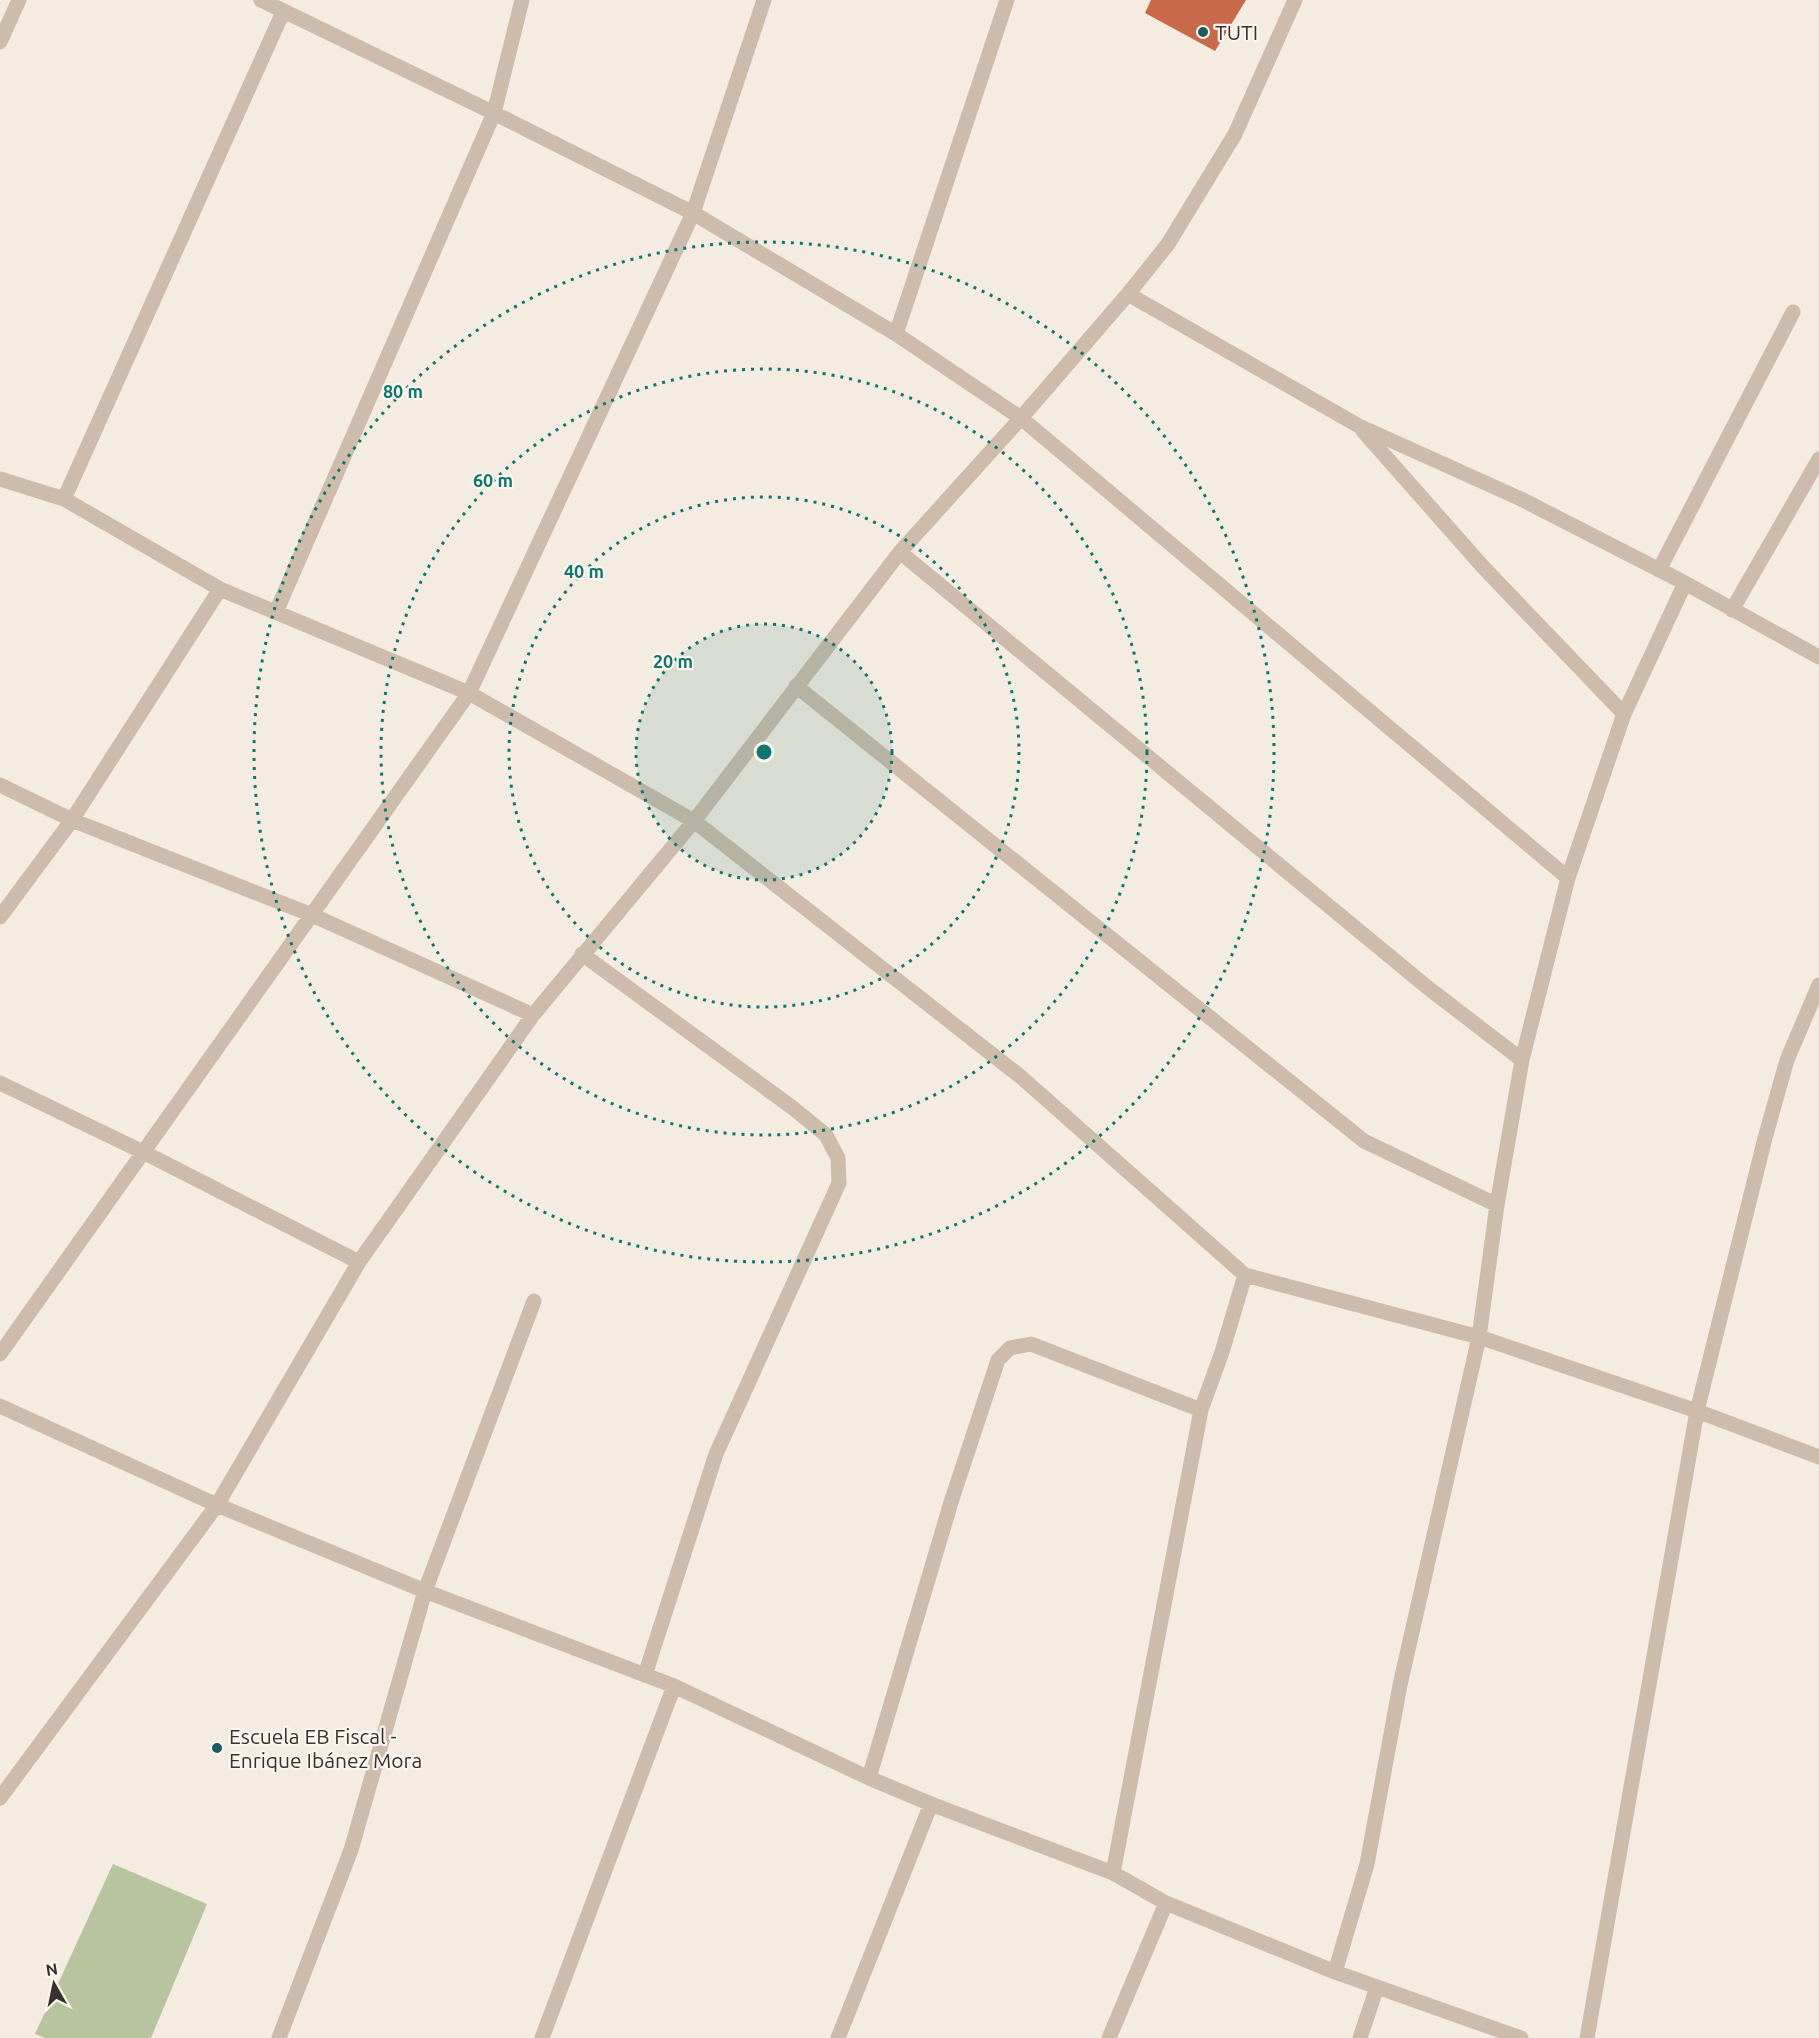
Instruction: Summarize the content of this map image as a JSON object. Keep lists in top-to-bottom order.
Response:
{
  "places": ["TUTI", "Escuela EB Fiscal - Enrique Ibánez Mora"],
  "north": "top",
  "rings": [
    "80 m",
    "60 m",
    "40 m",
    "20 m"
  ]
}
